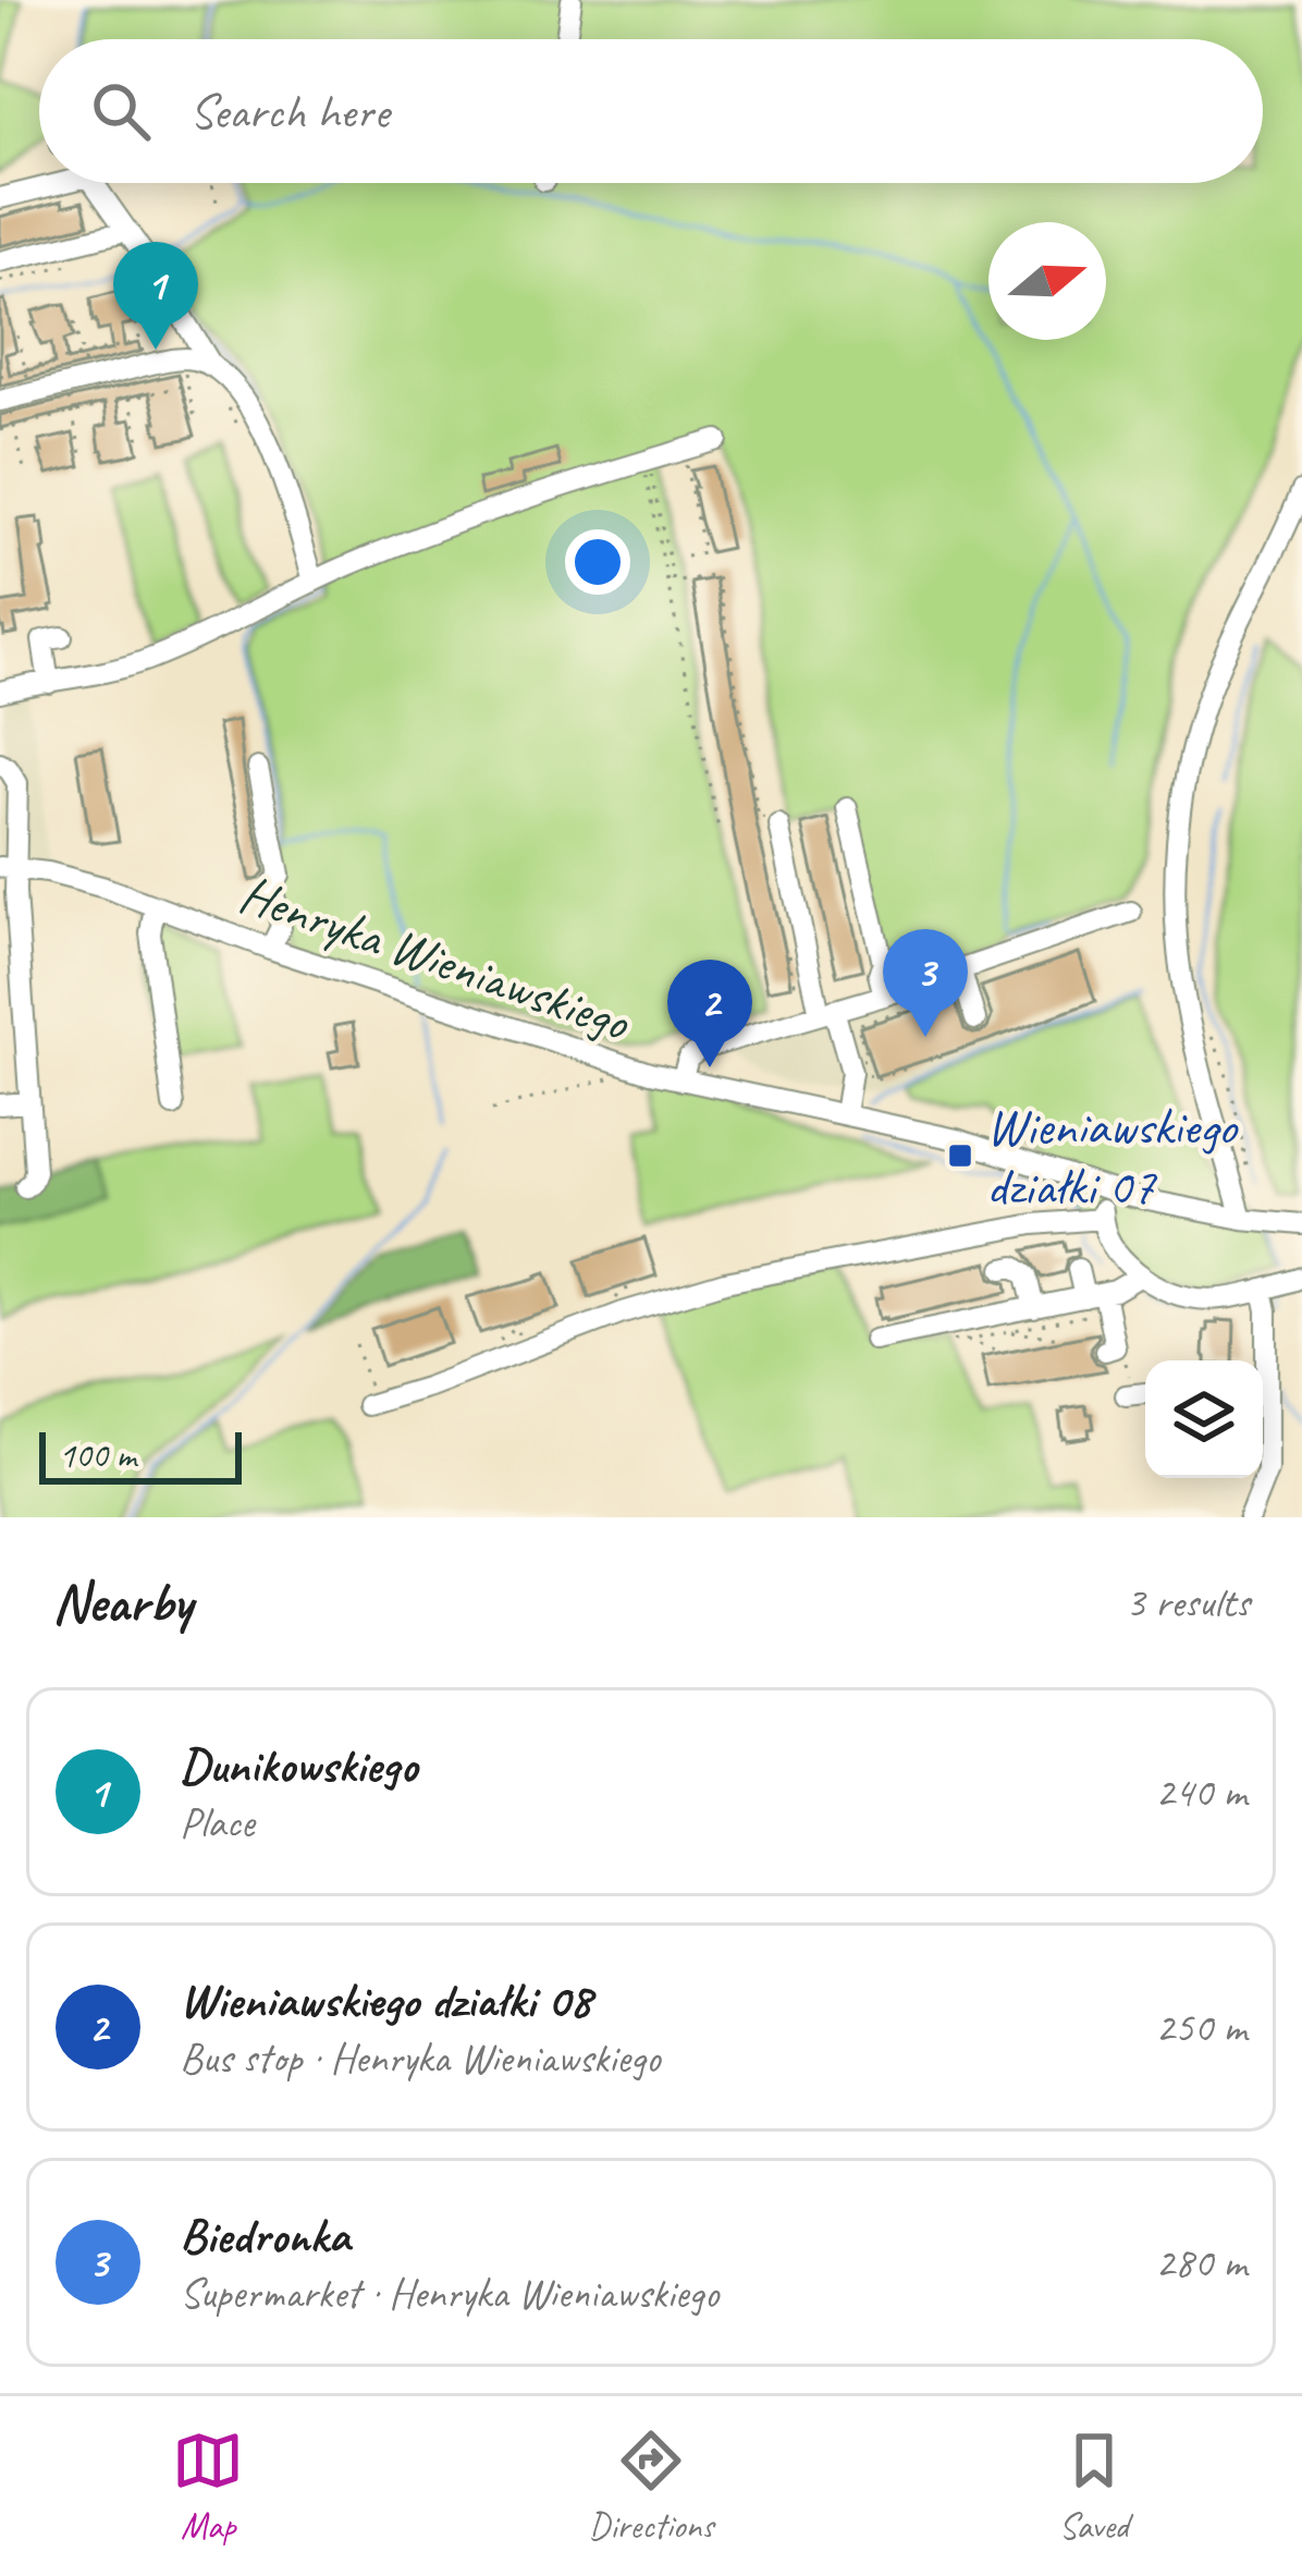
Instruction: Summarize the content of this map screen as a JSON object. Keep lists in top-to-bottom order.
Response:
{
  "streets": {
    "street": ["Henryka Wieniawskiego"]
  },
  "places": {
    "transit": ["Wieniawskiego działki 07"]
  },
  "scale_bar": "100 m",
  "north": "right",
  "page": {
    "search": "Search here",
    "pins": ["1", "3", "2"],
    "scale": "100 m",
    "heading": ["Nearby", "3 results"],
    "list": [
      {
        "mark": "1",
        "name": "Dunikowskiego",
        "note": "Place",
        "value": "240 m"
      },
      {
        "mark": "2",
        "name": "Wieniawskiego działki 08",
        "note": "Bus stop · Henryka Wieniawskiego",
        "value": "250 m"
      },
      {
        "mark": "3",
        "name": "Biedronka",
        "note": "Supermarket · Henryka Wieniawskiego",
        "value": "280 m"
      }
    ],
    "nav": ["Map", "Directions", "Saved"]
  }
}
